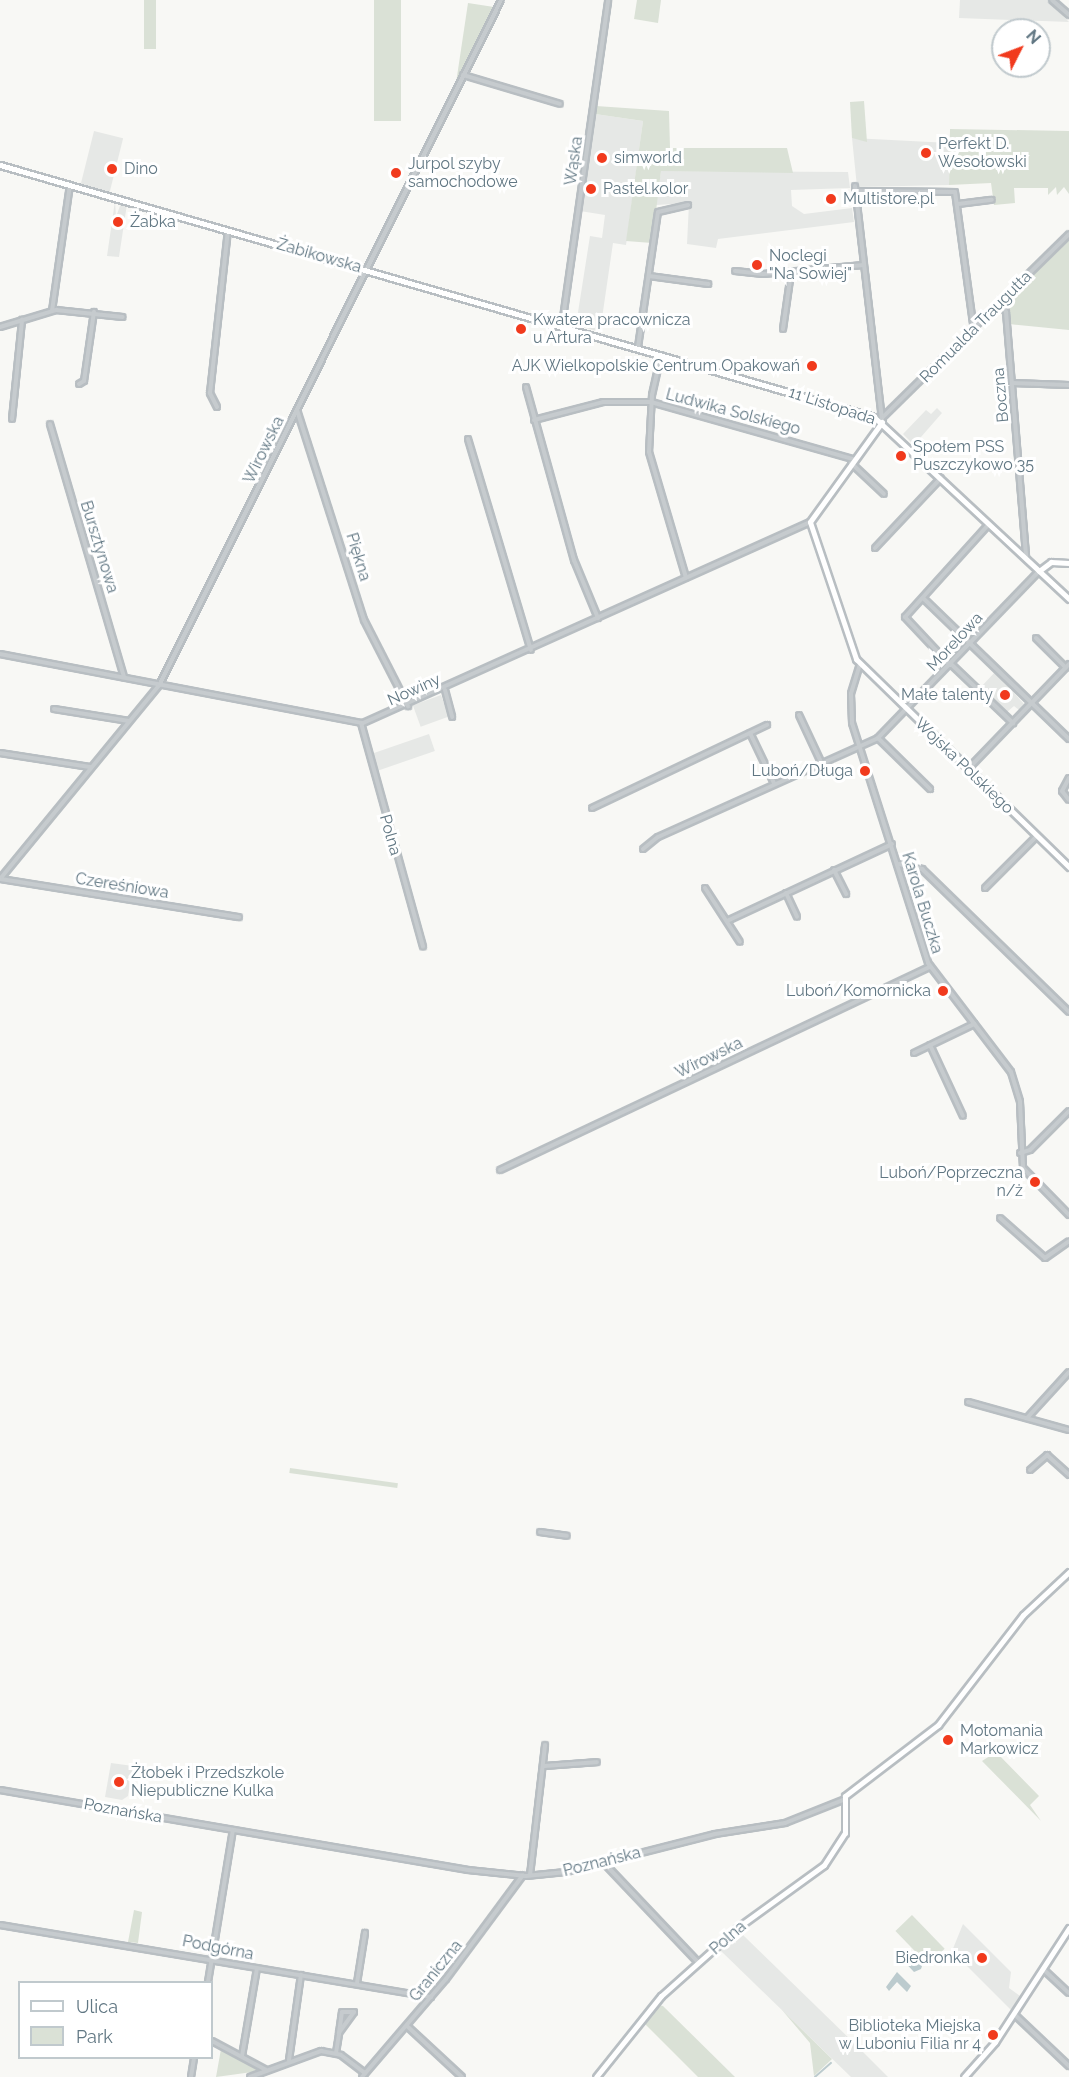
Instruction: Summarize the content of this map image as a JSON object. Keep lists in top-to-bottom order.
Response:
{
  "streets": {
    "street": [
      "Wąska",
      "Żabikowska",
      "Romualda Traugutta",
      "Boczna",
      "11 Listopada",
      "Ludwika Solskiego",
      "Wirowska",
      "Bursztynowa",
      "Piękna",
      "Morelowa",
      "Nowiny",
      "Wojska Polskiego",
      "Polna",
      "Czereśniowa",
      "Karola Buczka",
      "Poznańska",
      "Podgórna",
      "Graniczna"
    ]
  },
  "crossings": [
    ["Wąska", "Żabikowska"],
    ["Żabikowska", "11 Listopada"],
    ["Żabikowska", "Wirowska"],
    ["Romualda Traugutta", "Boczna"],
    ["Romualda Traugutta", "11 Listopada"],
    ["Romualda Traugutta", "Ludwika Solskiego"],
    ["Romualda Traugutta", "Nowiny"],
    ["Boczna", "11 Listopada"],
    ["11 Listopada", "Morelowa"],
    ["Wirowska", "Piękna"],
    ["Wirowska", "Czereśniowa"],
    ["Wirowska", "Karola Buczka"],
    ["Piękna", "Nowiny"],
    ["Morelowa", "Wojska Polskiego"],
    ["Morelowa", "Karola Buczka"],
    ["Nowiny", "Polna"],
    ["Wojska Polskiego", "Karola Buczka"],
    ["Polna", "Poznańska"],
    ["Poznańska", "Graniczna"],
    ["Podgórna", "Graniczna"]
  ],
  "places": [
    "Perfekt D. Wesołowski",
    "simworld",
    "Dino",
    "Jurpol szyby samochodowe",
    "Pastel.kolor",
    "Multistore.pl",
    "Żabka",
    "Noclegi \"Na Sowiej\"",
    "Kwatera pracownicza u Artura",
    "AJK Wielkopolskie Centrum Opakowań",
    "Społem PSS Puszczykowo 35",
    "Małe talenty",
    "Luboń/Długa",
    "Luboń/Komornicka",
    "Luboń/Poprzeczna n/ż",
    "Motomania Markowicz",
    "Żłobek i Przedszkole Niepubliczne Kulka",
    "Biedronka",
    "Biblioteka Miejska w Luboniu Filia nr 4"
  ],
  "legend": ["Ulica", "Park"],
  "north": "top right"
}
